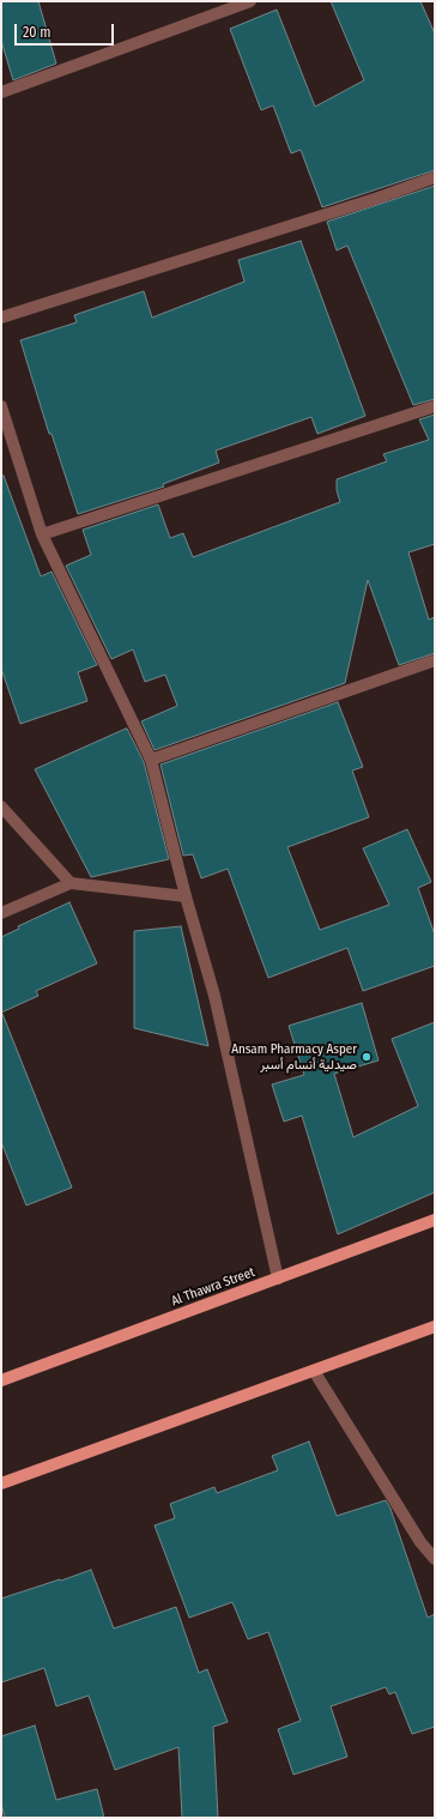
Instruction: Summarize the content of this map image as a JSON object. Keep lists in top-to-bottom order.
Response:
{
  "streets": {
    "main road": ["Al Thawra Street"]
  },
  "places": ["Ansam Pharmacy Asper صيدلية أنسام أسبر"],
  "scale_bar": "20 m"
}
